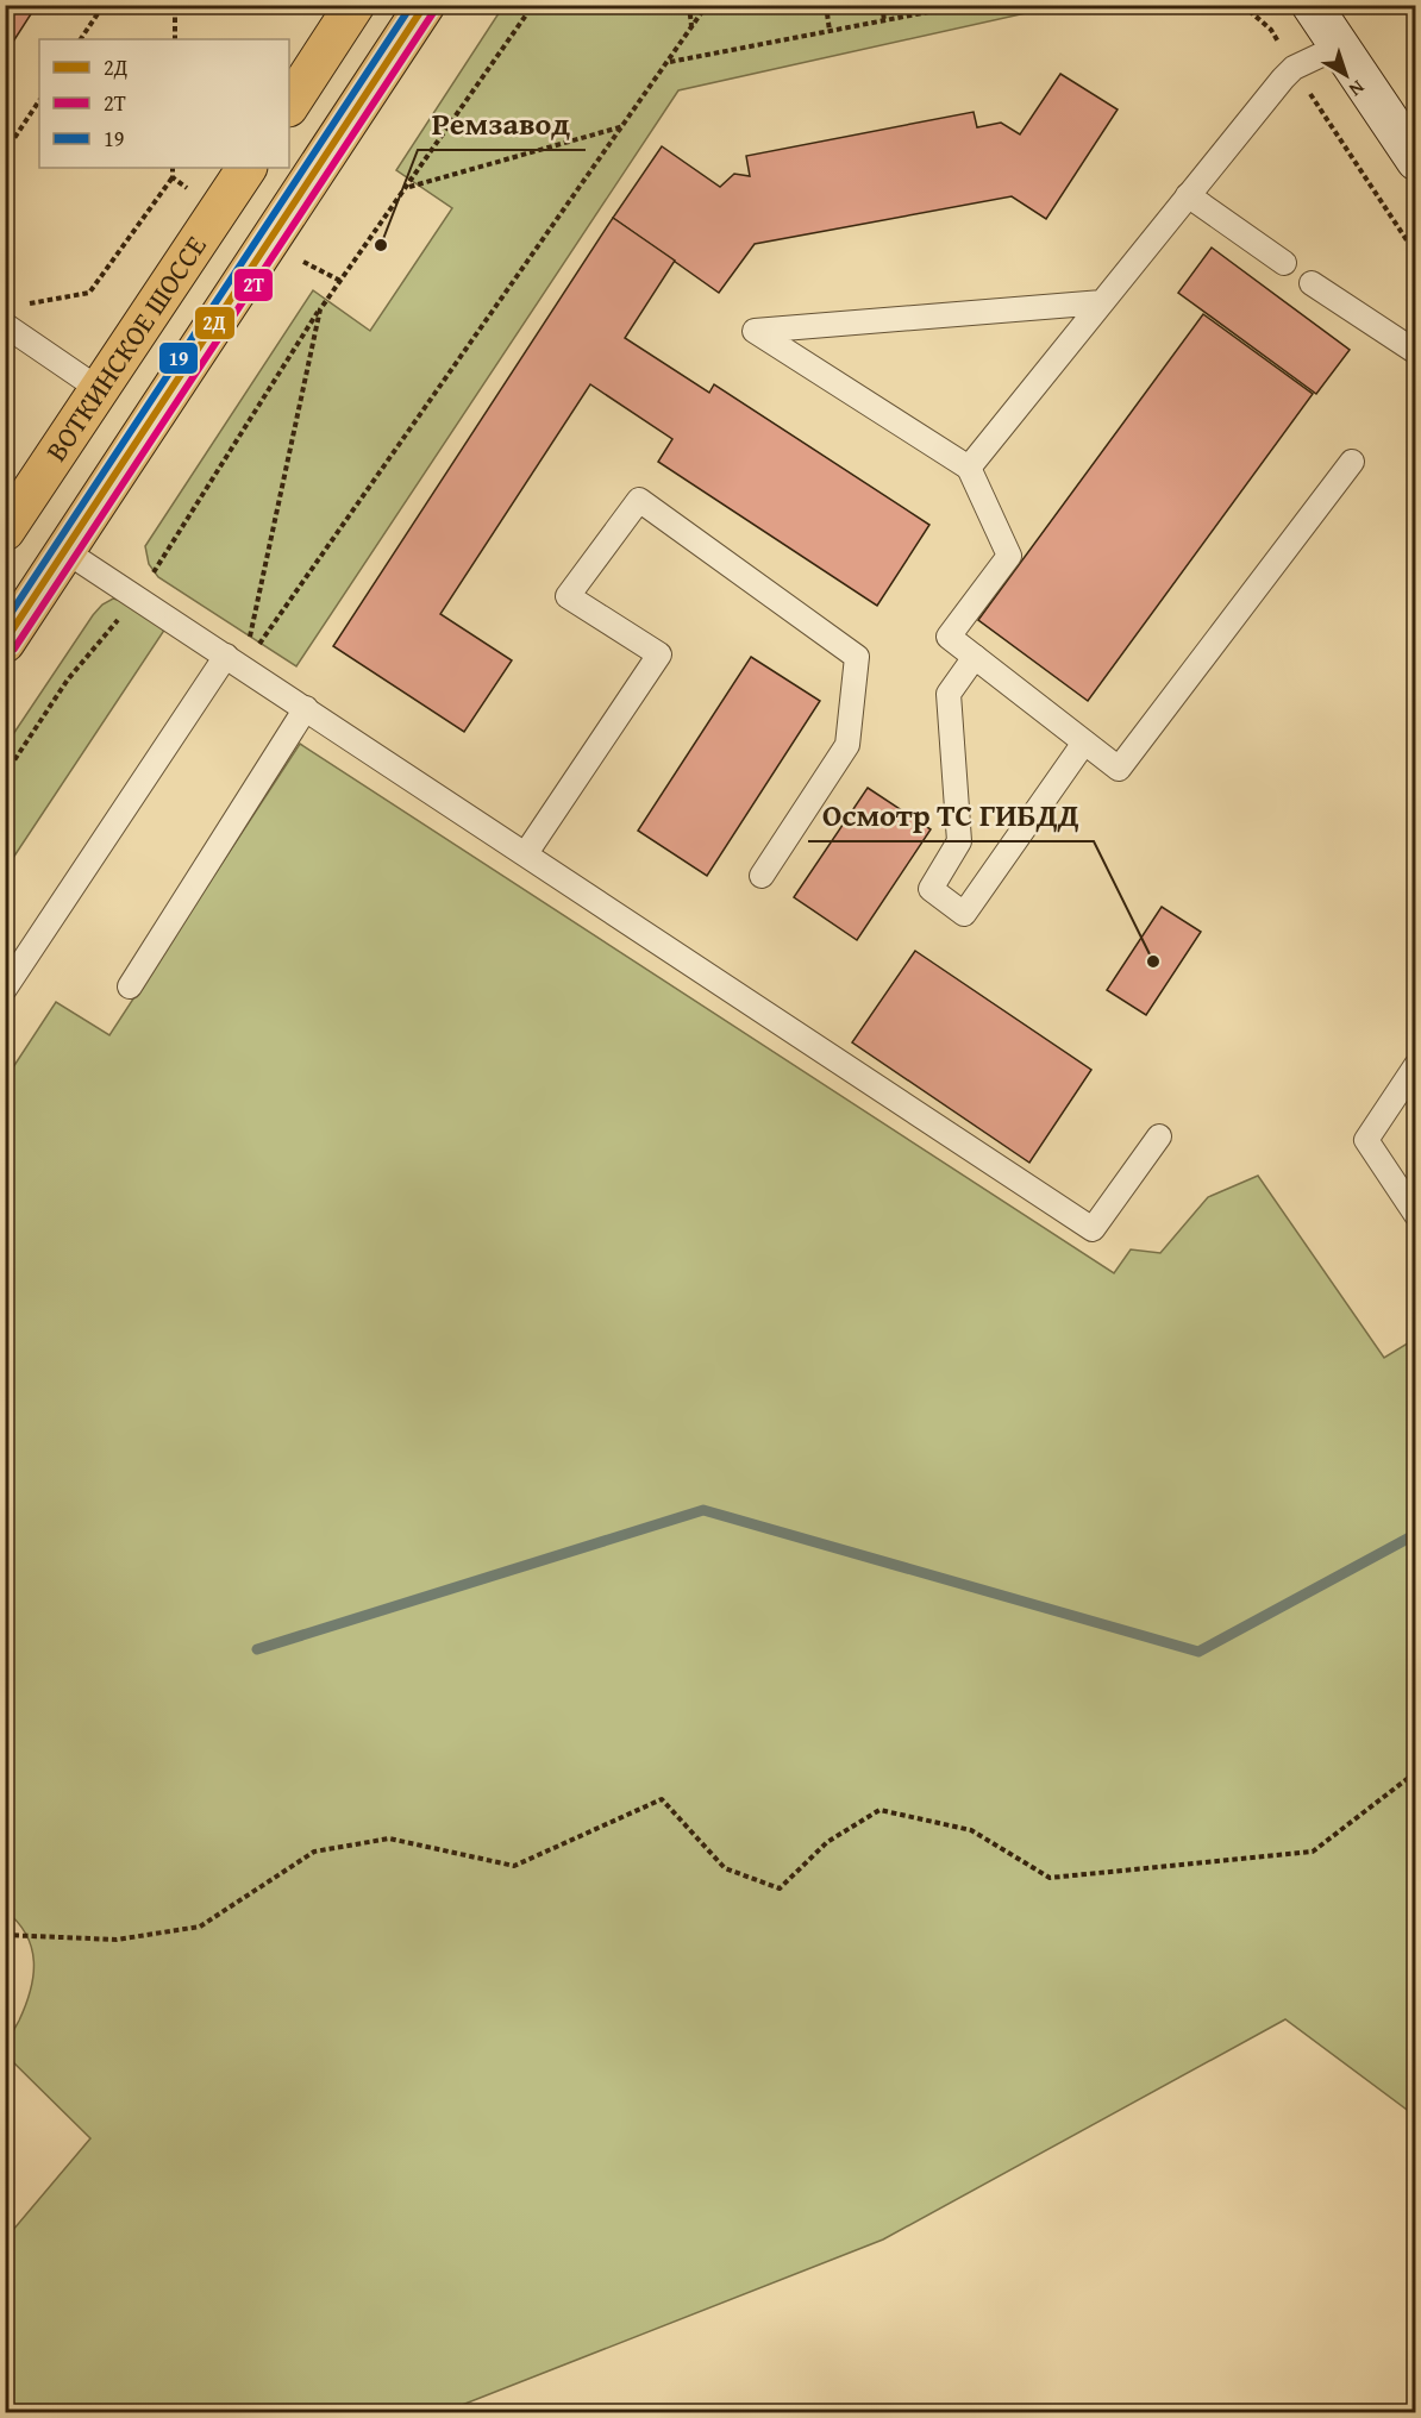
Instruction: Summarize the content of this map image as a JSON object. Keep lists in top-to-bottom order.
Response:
{
  "streets": {
    "main road": ["ВОТКИНСКОЕ ШОССЕ"]
  },
  "places": ["Ремзавод", "Осмотр ТС ГИБДД"],
  "lines": ["transit line 2Д", "transit line 19", "transit line 2Т"],
  "legend": ["2Д", "2Т", "19"],
  "north": "bottom right"
}
